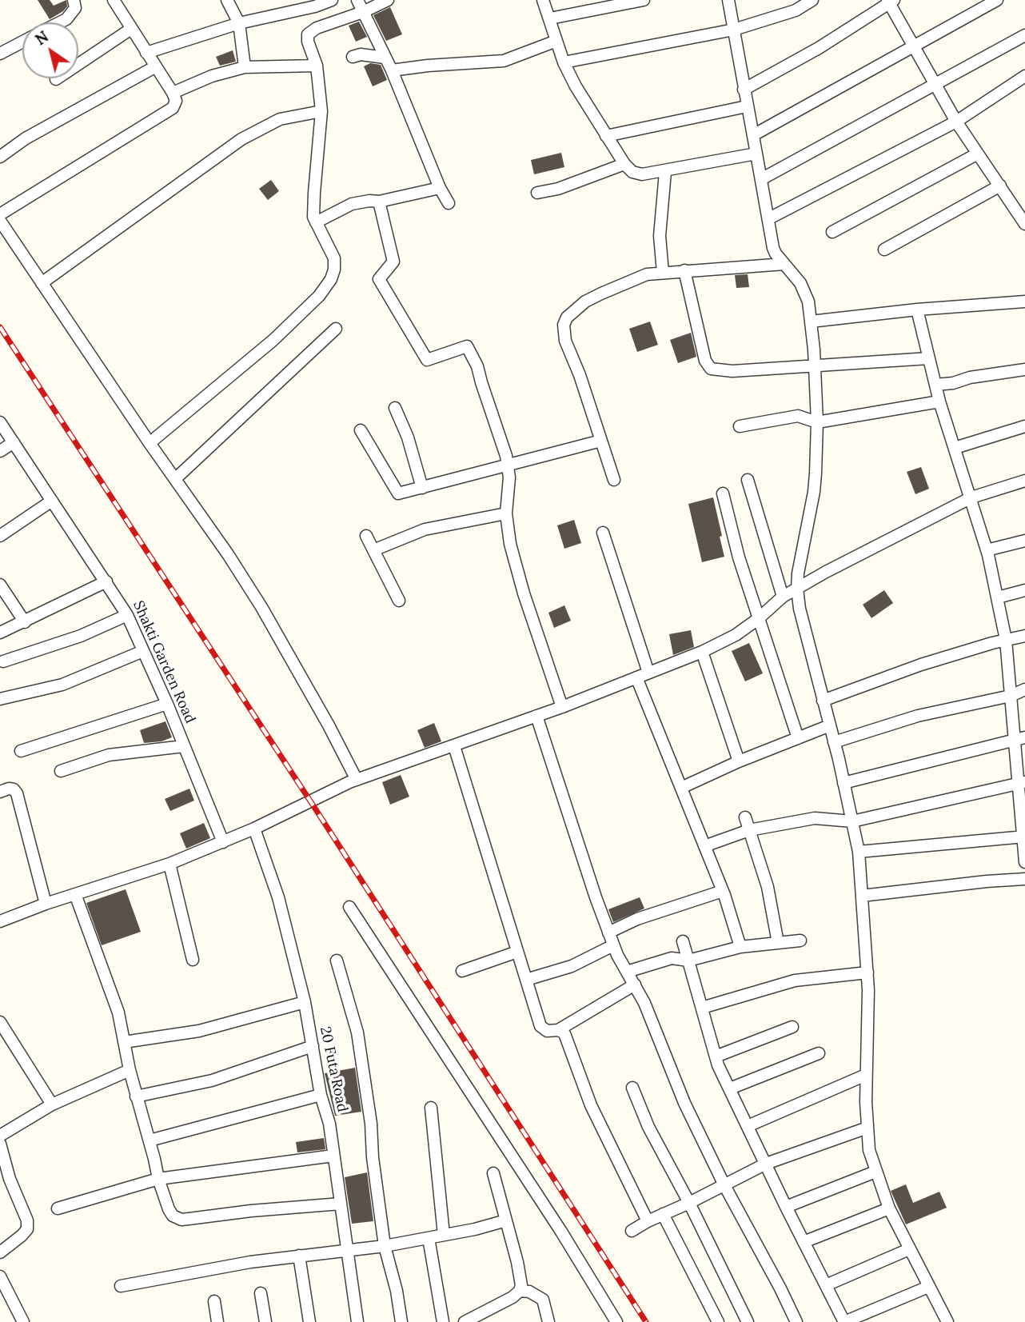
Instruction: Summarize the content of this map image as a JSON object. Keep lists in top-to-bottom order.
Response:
{
  "streets": {
    "street": ["Shakti Garden Road", "20 Futa Road"]
  },
  "north": "top left"
}
